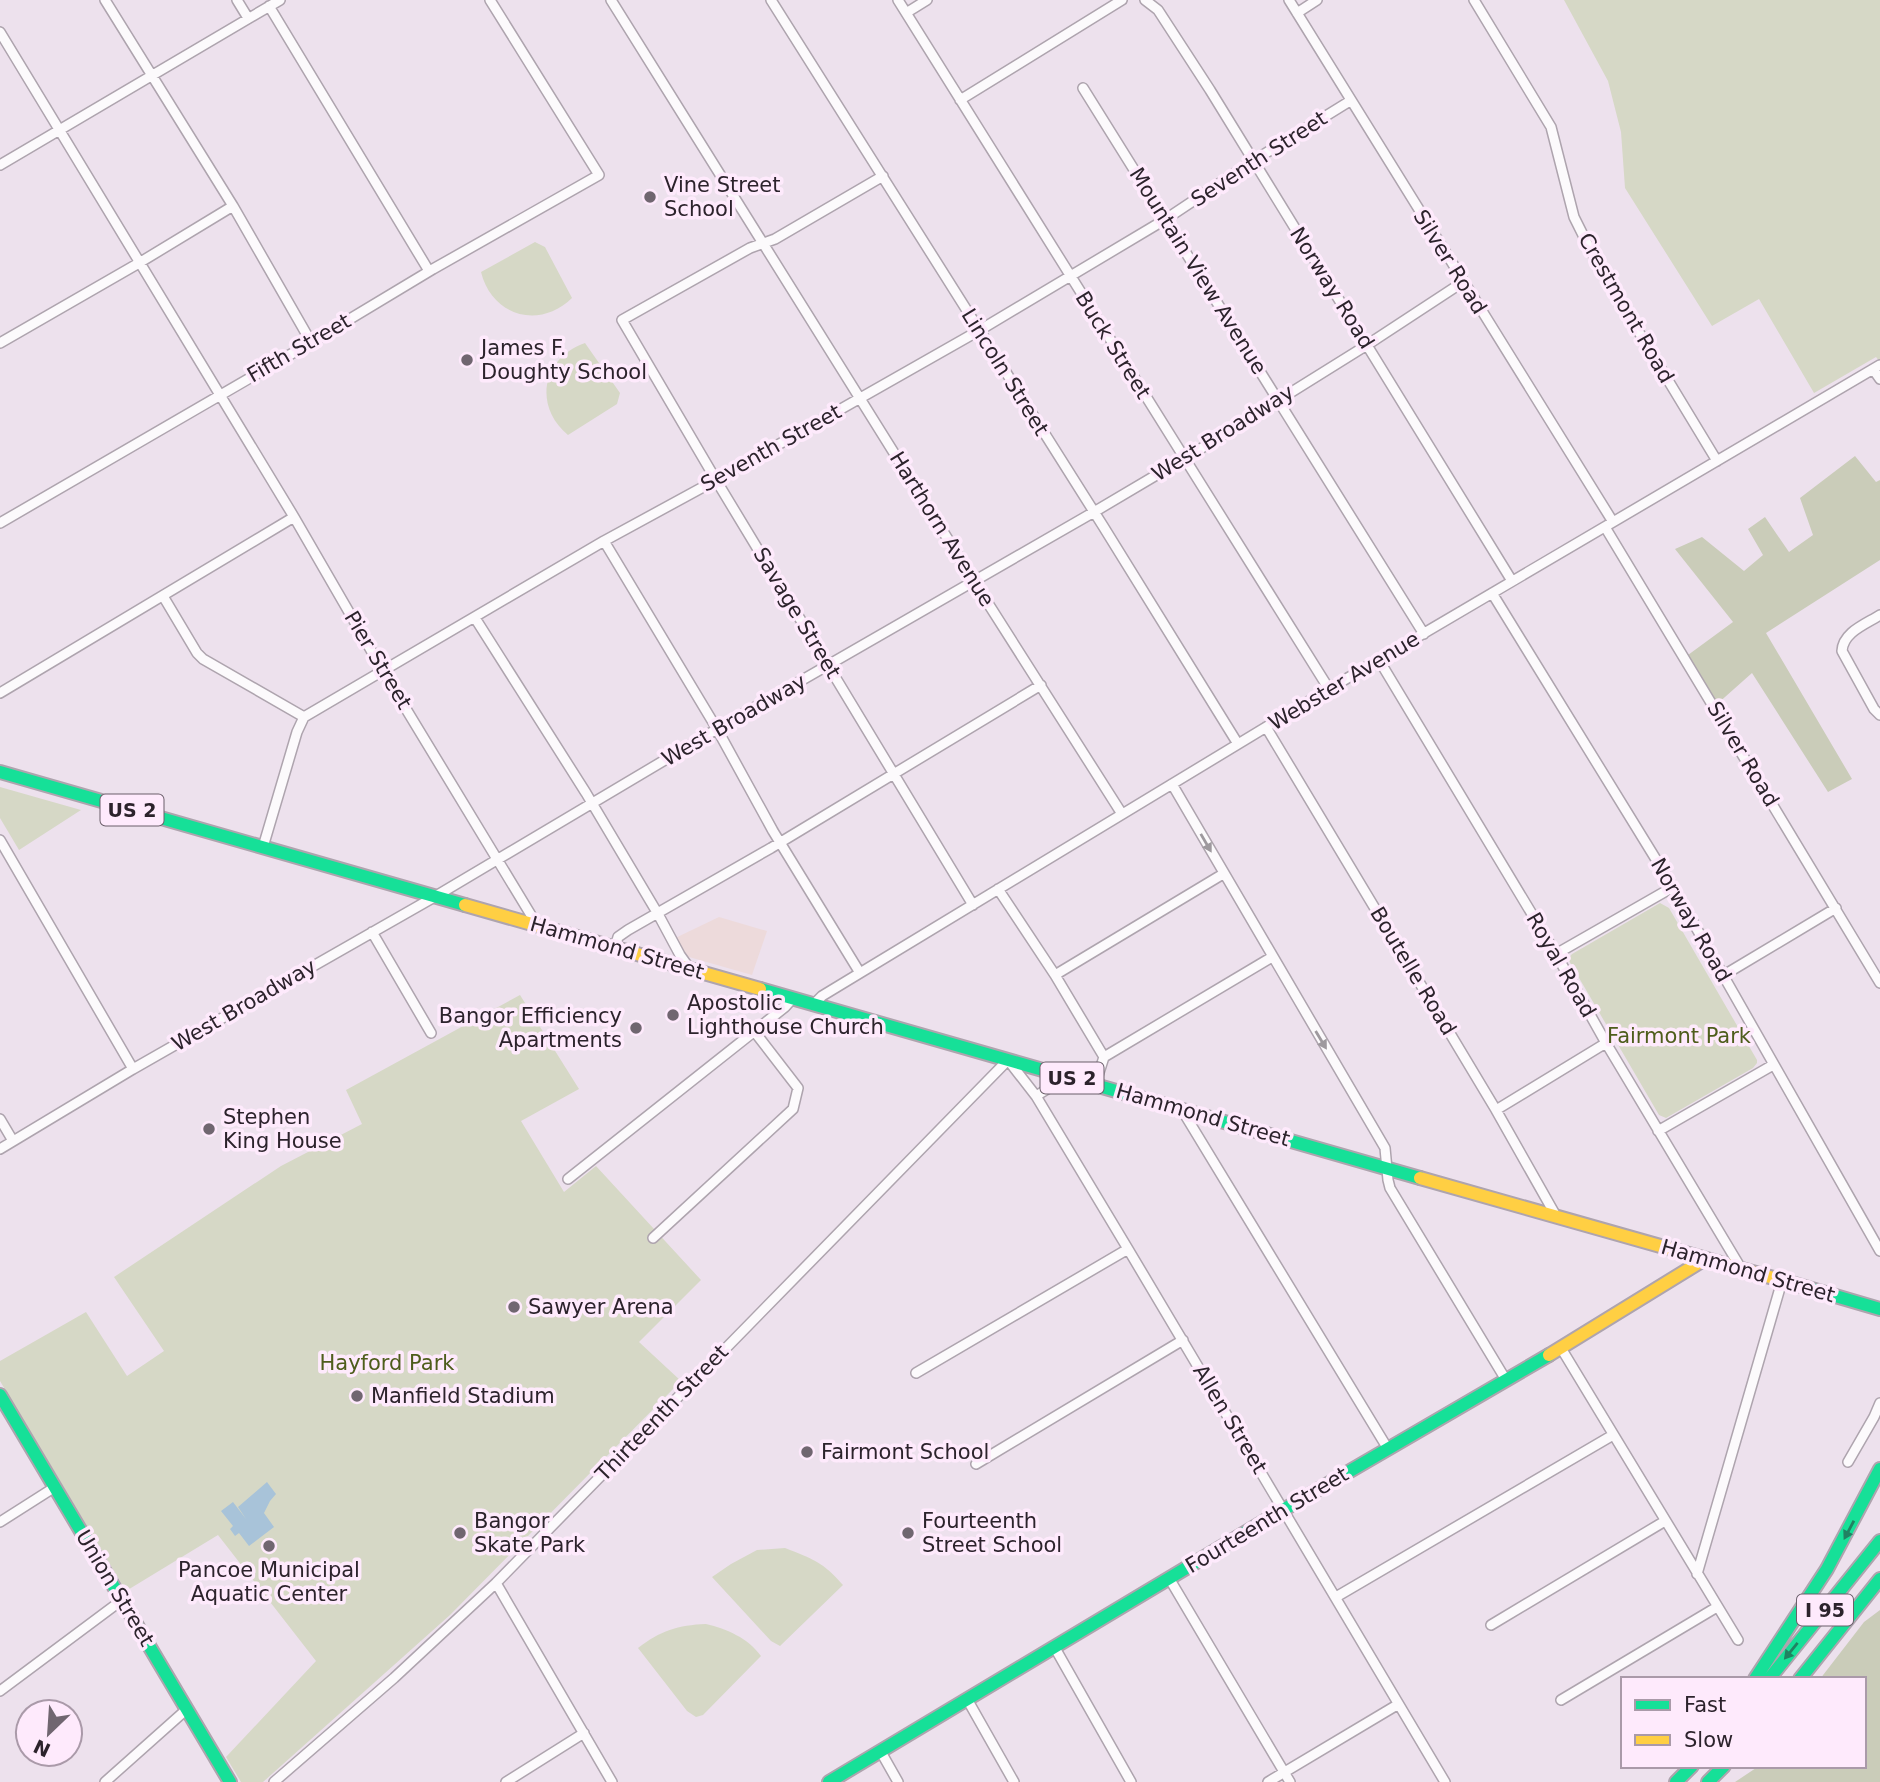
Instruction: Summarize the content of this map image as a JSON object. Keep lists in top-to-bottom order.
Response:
{
  "streets": {
    "main road": [
      "US 2",
      "Hammond Street",
      "Fourteenth Street",
      "Union Street",
      "I 95"
    ],
    "street": [
      "Seventh Street",
      "Silver Road",
      "Mountain View Avenue",
      "Norway Road",
      "Crestmont Road",
      "Buck Street",
      "Fifth Street",
      "Lincoln Street",
      "West Broadway",
      "Harthorn Avenue",
      "Savage Street",
      "Pier Street",
      "Webster Avenue",
      "Royal Road",
      "Boutelle Road",
      "Thirteenth Street",
      "Allen Street"
    ]
  },
  "crossings": [
    ["Seventh Street", "Silver Road"],
    ["Seventh Street", "Mountain View Avenue"],
    ["Seventh Street", "Norway Road"],
    ["Seventh Street", "Buck Street"],
    ["Seventh Street", "Lincoln Street"],
    ["Seventh Street", "Harthorn Avenue"],
    ["Seventh Street", "Savage Street"],
    ["Seventh Street", "Pier Street"],
    ["Silver Road", "West Broadway"],
    ["Silver Road", "Webster Avenue"],
    ["Mountain View Avenue", "West Broadway"],
    ["Mountain View Avenue", "Webster Avenue"],
    ["Norway Road", "West Broadway"],
    ["Norway Road", "Webster Avenue"],
    ["Crestmont Road", "Webster Avenue"],
    ["Buck Street", "West Broadway"],
    ["Buck Street", "Webster Avenue"],
    ["Fifth Street", "Pier Street"],
    ["Lincoln Street", "West Broadway"],
    ["Lincoln Street", "Webster Avenue"],
    ["West Broadway", "Harthorn Avenue"],
    ["West Broadway", "Savage Street"],
    ["West Broadway", "Pier Street"],
    ["West Broadway", "Hammond Street"],
    ["Harthorn Avenue", "Savage Street"],
    ["Harthorn Avenue", "Webster Avenue"],
    ["Savage Street", "Webster Avenue"],
    ["Pier Street", "Hammond Street"],
    ["Webster Avenue", "Hammond Street"],
    ["Webster Avenue", "Royal Road"],
    ["Webster Avenue", "Boutelle Road"],
    ["Hammond Street", "Royal Road"],
    ["Hammond Street", "Boutelle Road"],
    ["Hammond Street", "Thirteenth Street"],
    ["Hammond Street", "Allen Street"],
    ["Hammond Street", "Fourteenth Street"],
    ["Thirteenth Street", "Allen Street"],
    ["Allen Street", "Fourteenth Street"]
  ],
  "parks": ["Fairmont Park", "Hayford Park"],
  "places": [
    "Vine Street School",
    "James F. Doughty School",
    "Apostolic Lighthouse Church",
    "Bangor Efficiency Apartments",
    "Stephen King House",
    "Sawyer Arena",
    "Manfield Stadium",
    "Fairmont School",
    "Bangor Skate Park",
    "Fourteenth Street School",
    "Pancoe Municipal Aquatic Center"
  ],
  "legend": ["Fast", "Slow"],
  "north": "bottom left"
}
